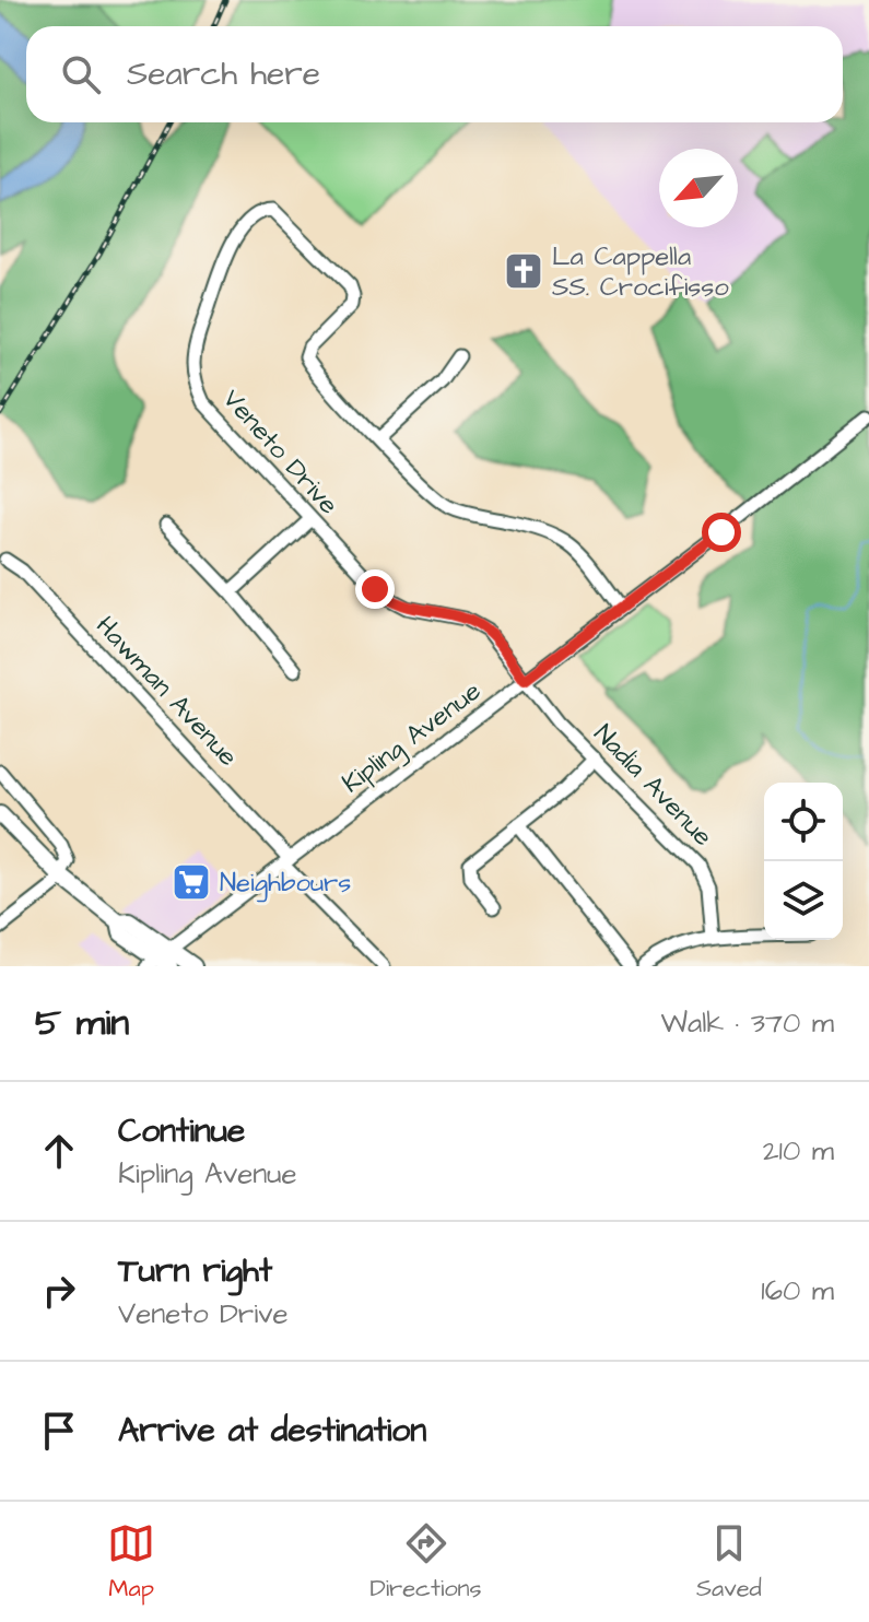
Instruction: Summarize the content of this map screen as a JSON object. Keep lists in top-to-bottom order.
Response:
{
  "streets": {
    "street": [
      "Veneto Drive",
      "Hawman Avenue",
      "Kipling Avenue",
      "Nadia Avenue"
    ]
  },
  "crossings": [
    ["Veneto Drive", "Kipling Avenue"],
    ["Veneto Drive", "Nadia Avenue"],
    ["Hawman Avenue", "Kipling Avenue"],
    ["Kipling Avenue", "Nadia Avenue"]
  ],
  "places": {
    "church": ["La Cappella SS. Crocifisso"],
    "supermarket": ["Neighbours"]
  },
  "north": "bottom left",
  "page": {
    "search": "Search here",
    "heading": ["5 min", "Walk · 370 m"],
    "list": [
      ["Continue", "Kipling Avenue", "210 m"],
      ["Turn right", "Veneto Drive", "160 m"],
      "Arrive at destination"
    ],
    "nav": ["Map", "Directions", "Saved"]
  }
}
